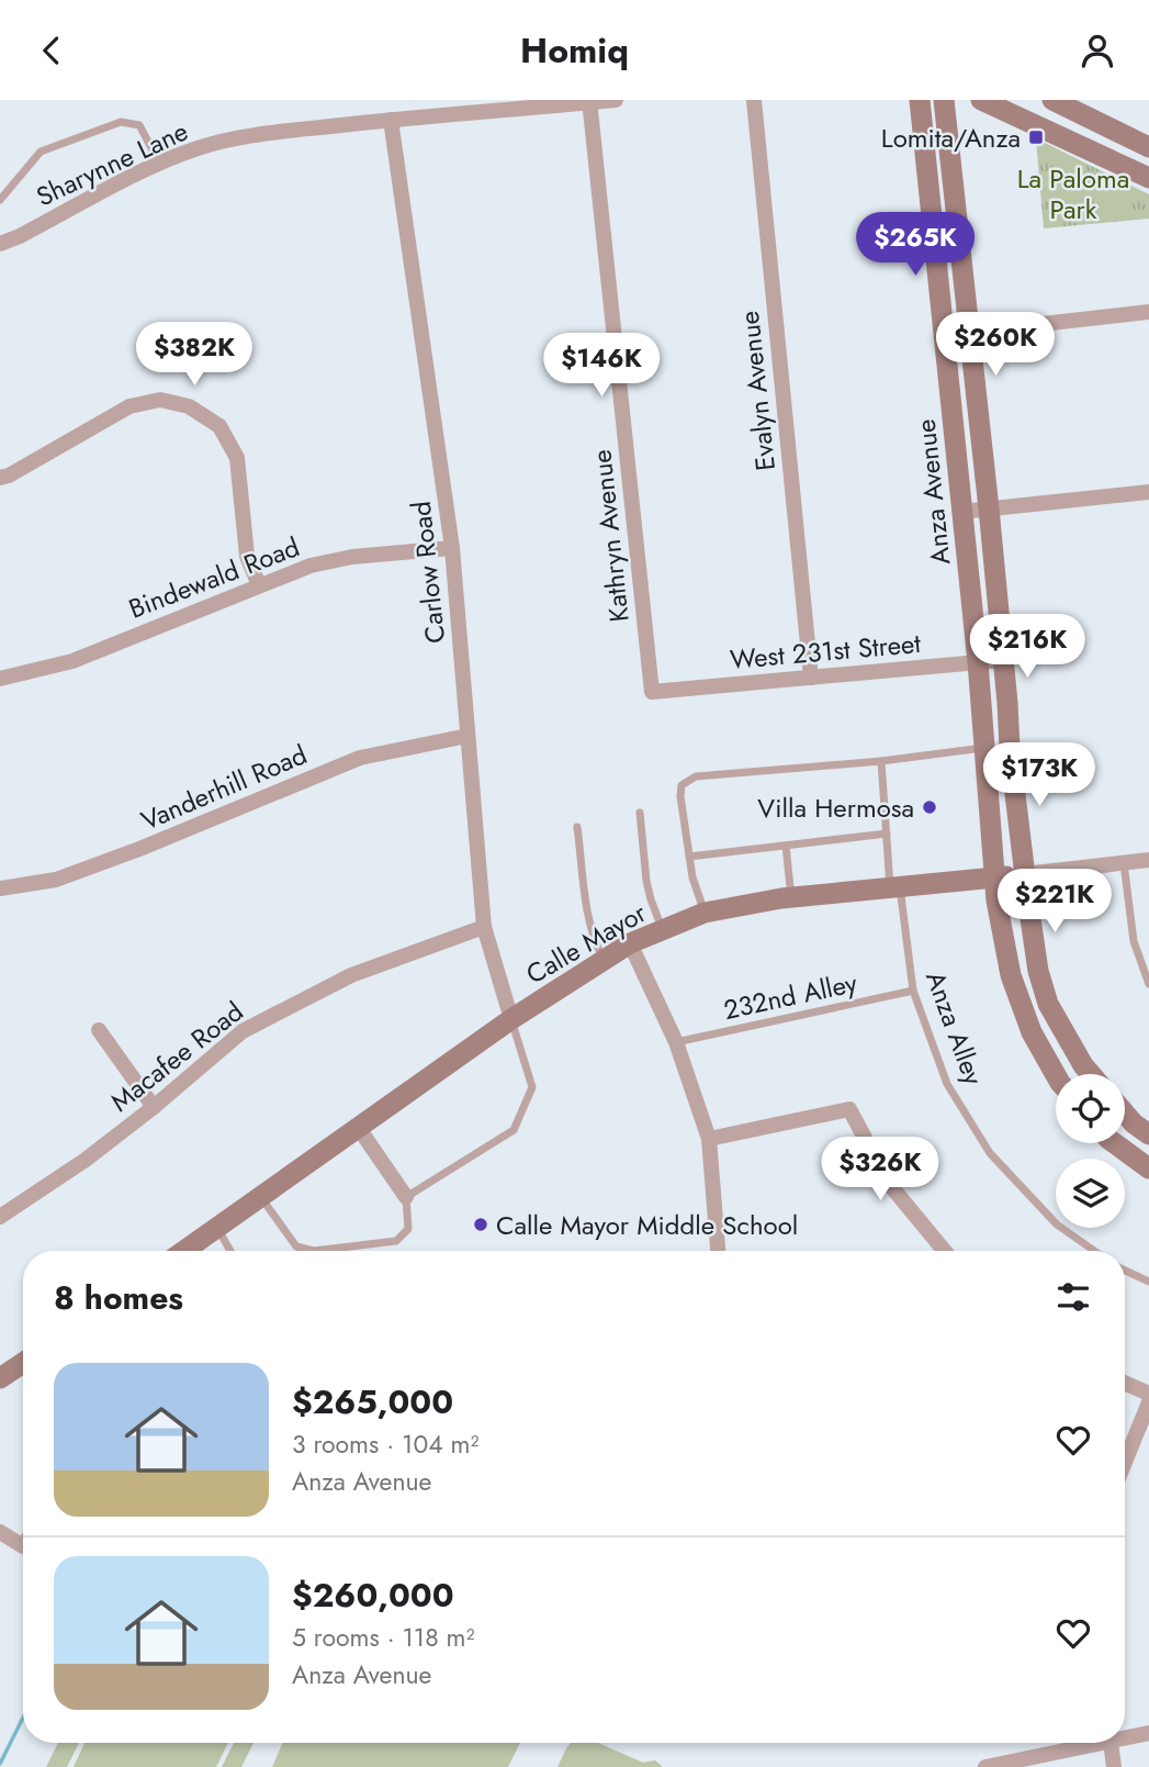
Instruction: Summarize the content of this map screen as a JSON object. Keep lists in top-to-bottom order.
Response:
{
  "streets": {
    "main road": ["Anza Avenue", "Calle Mayor"],
    "street": [
      "Sharynne Lane",
      "Evalyn Avenue",
      "Kathryn Avenue",
      "Carlow Road",
      "Bindewald Road",
      "West 231st Street",
      "Vanderhill Road",
      "Macafee Road"
    ],
    "lane": ["232nd Alley", "Anza Alley"]
  },
  "crossings": [
    ["Sharynne Lane", "Kathryn Avenue"],
    ["Sharynne Lane", "Carlow Road"],
    ["Evalyn Avenue", "West 231st Street"],
    ["Anza Avenue", "West 231st Street"],
    ["Anza Avenue", "Calle Mayor"],
    ["Kathryn Avenue", "West 231st Street"],
    ["Carlow Road", "Bindewald Road"],
    ["Carlow Road", "Vanderhill Road"],
    ["Carlow Road", "Calle Mayor"],
    ["Carlow Road", "Macafee Road"],
    ["Calle Mayor", "Anza Alley"],
    ["232nd Alley", "Anza Alley"]
  ],
  "parks": ["La Paloma Park"],
  "places": {
    "transit": ["Lomita/Anza"],
    "other": ["Villa Hermosa", "Calle Mayor Middle School"]
  },
  "page": {
    "header": "Homiq",
    "price": [
      "$265K",
      "$260K",
      "$382K",
      "$146K",
      "$216K",
      "$173K",
      "$221K",
      "$326K"
    ],
    "heading": "8 homes",
    "list": [
      {
        "name": "$265,000",
        "note": "3 rooms · 104 m² · Anza Avenue"
      },
      {
        "name": "$260,000",
        "note": "5 rooms · 118 m² · Anza Avenue"
      }
    ]
  }
}
